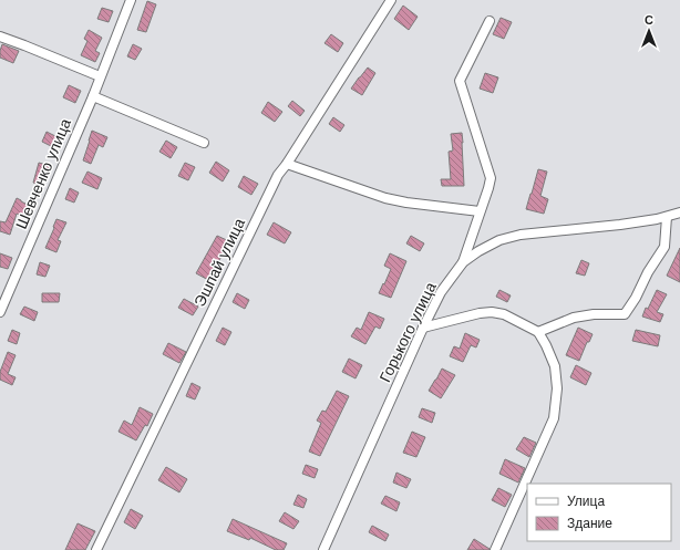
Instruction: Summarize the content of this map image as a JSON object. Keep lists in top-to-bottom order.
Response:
{
  "streets": {
    "street": ["Шевченко улица", "Эшпай улица", "Горького улица"]
  },
  "legend": ["Улица", "Здание"],
  "north": "top"
}
